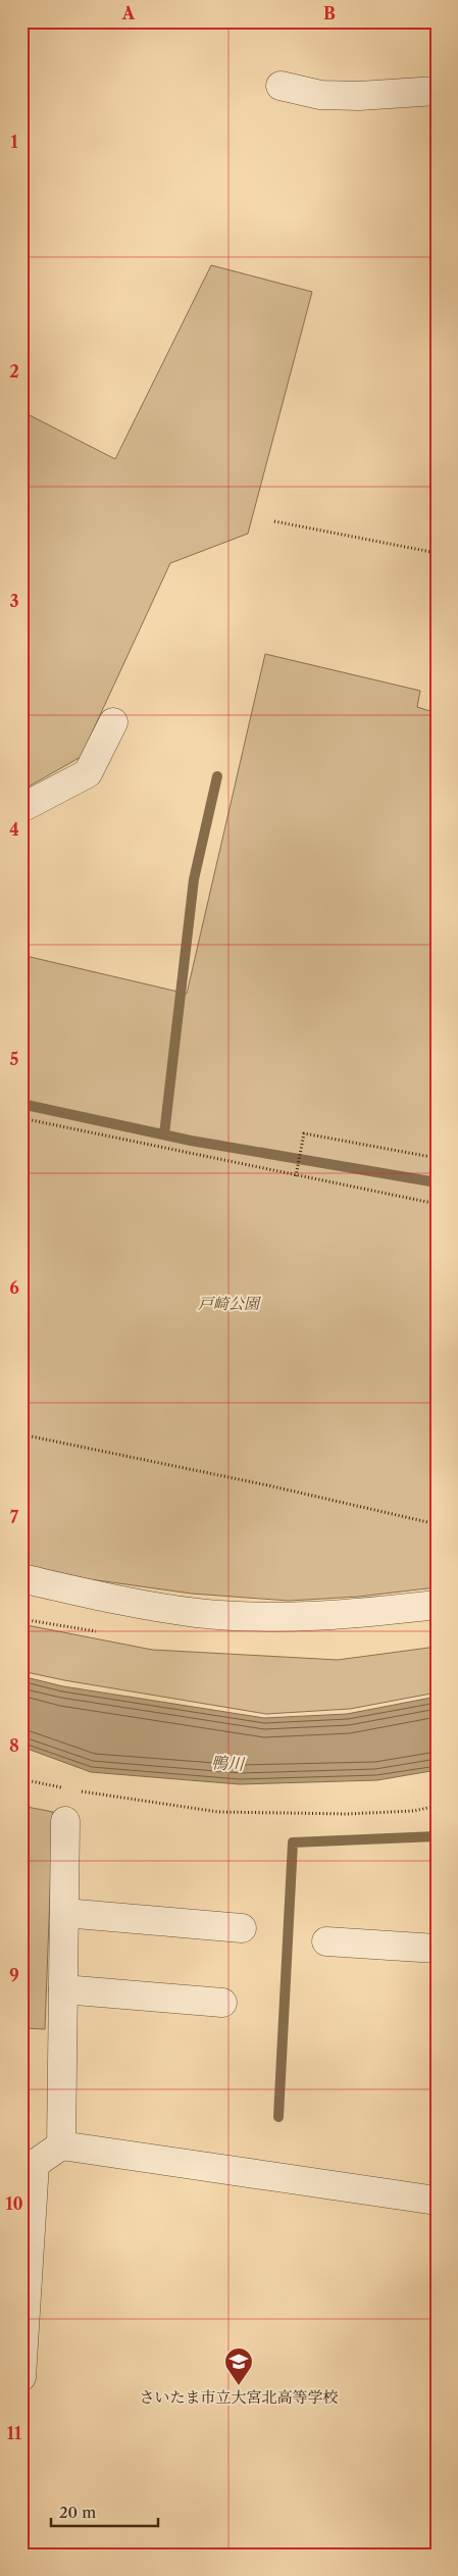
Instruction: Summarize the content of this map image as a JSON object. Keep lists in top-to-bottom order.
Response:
{
  "water": ["鴨川"],
  "parks": ["戸崎公園"],
  "places": {
    "school or university": ["さいたま市立大宮北高等学校"]
  },
  "scale_bar": "20 m",
  "grid": {
    "columns": ["A", "B"],
    "rows": [
      "1",
      "2",
      "3",
      "4",
      "5",
      "6",
      "7",
      "8",
      "9",
      "10",
      "11"
    ]
  }
}
